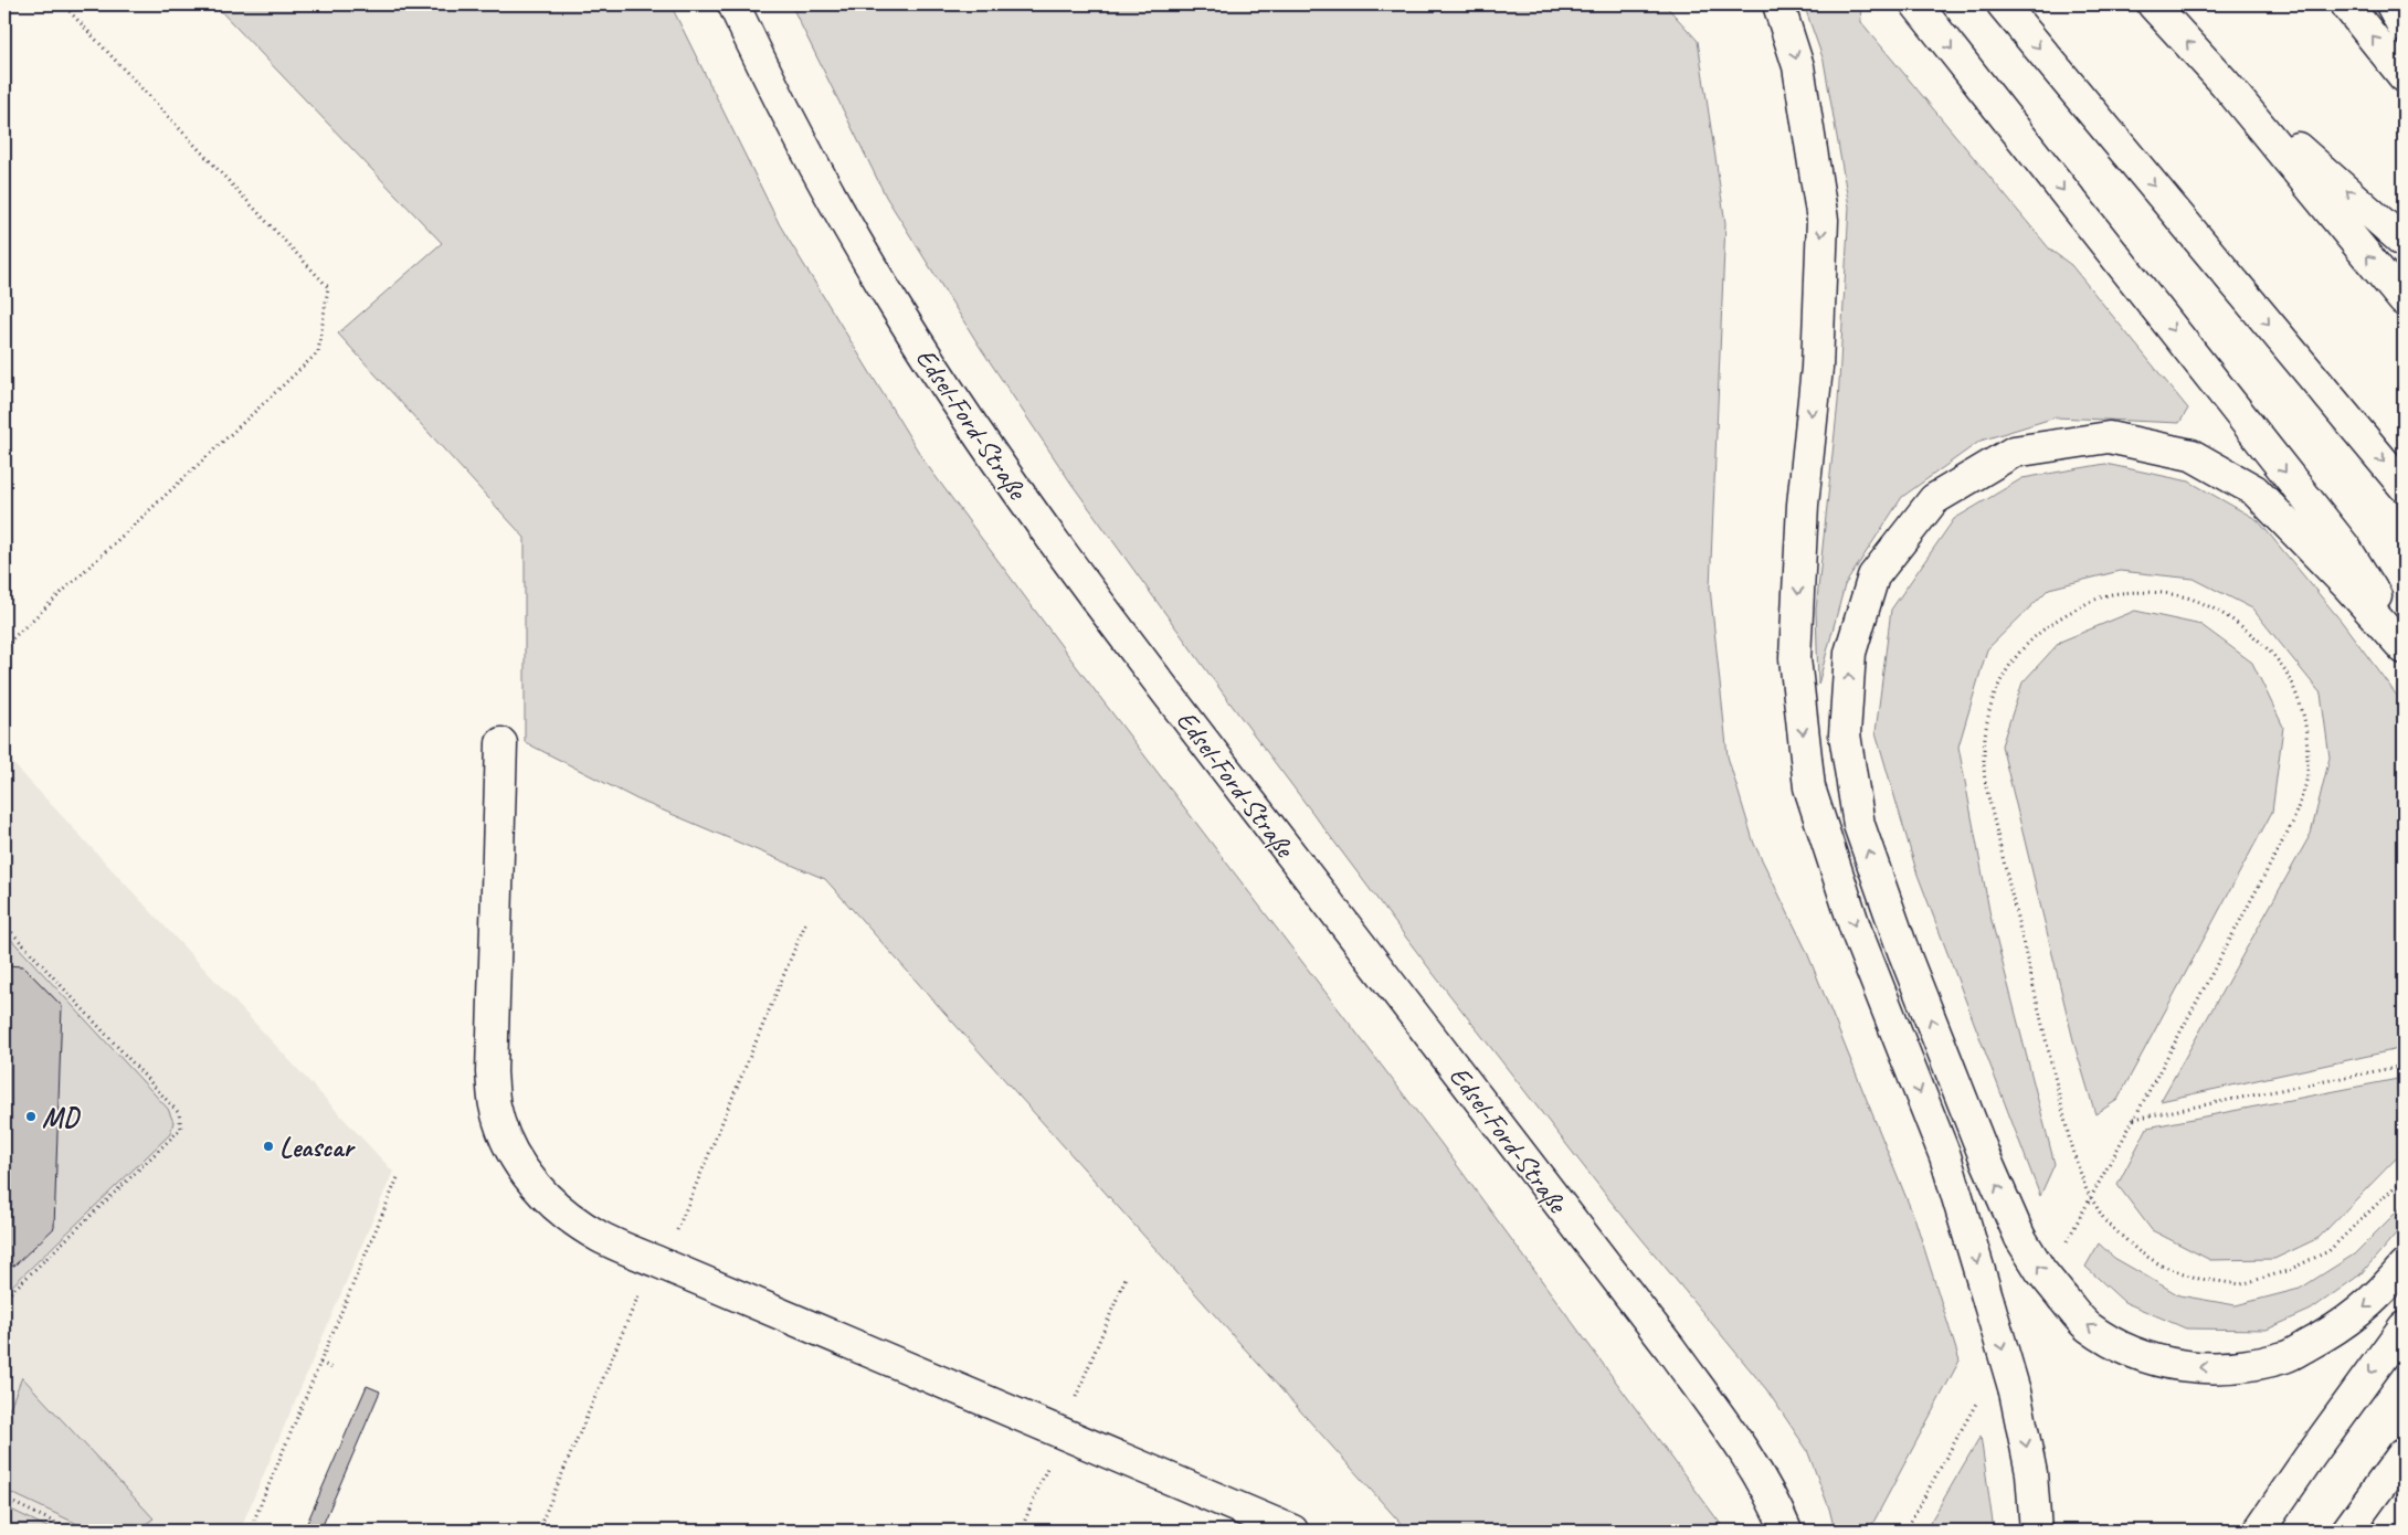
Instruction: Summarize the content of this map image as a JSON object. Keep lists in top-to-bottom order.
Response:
{
  "streets": {
    "main road": ["Edsel-Ford-Straße"]
  },
  "places": ["MD", "Leascar"]
}
